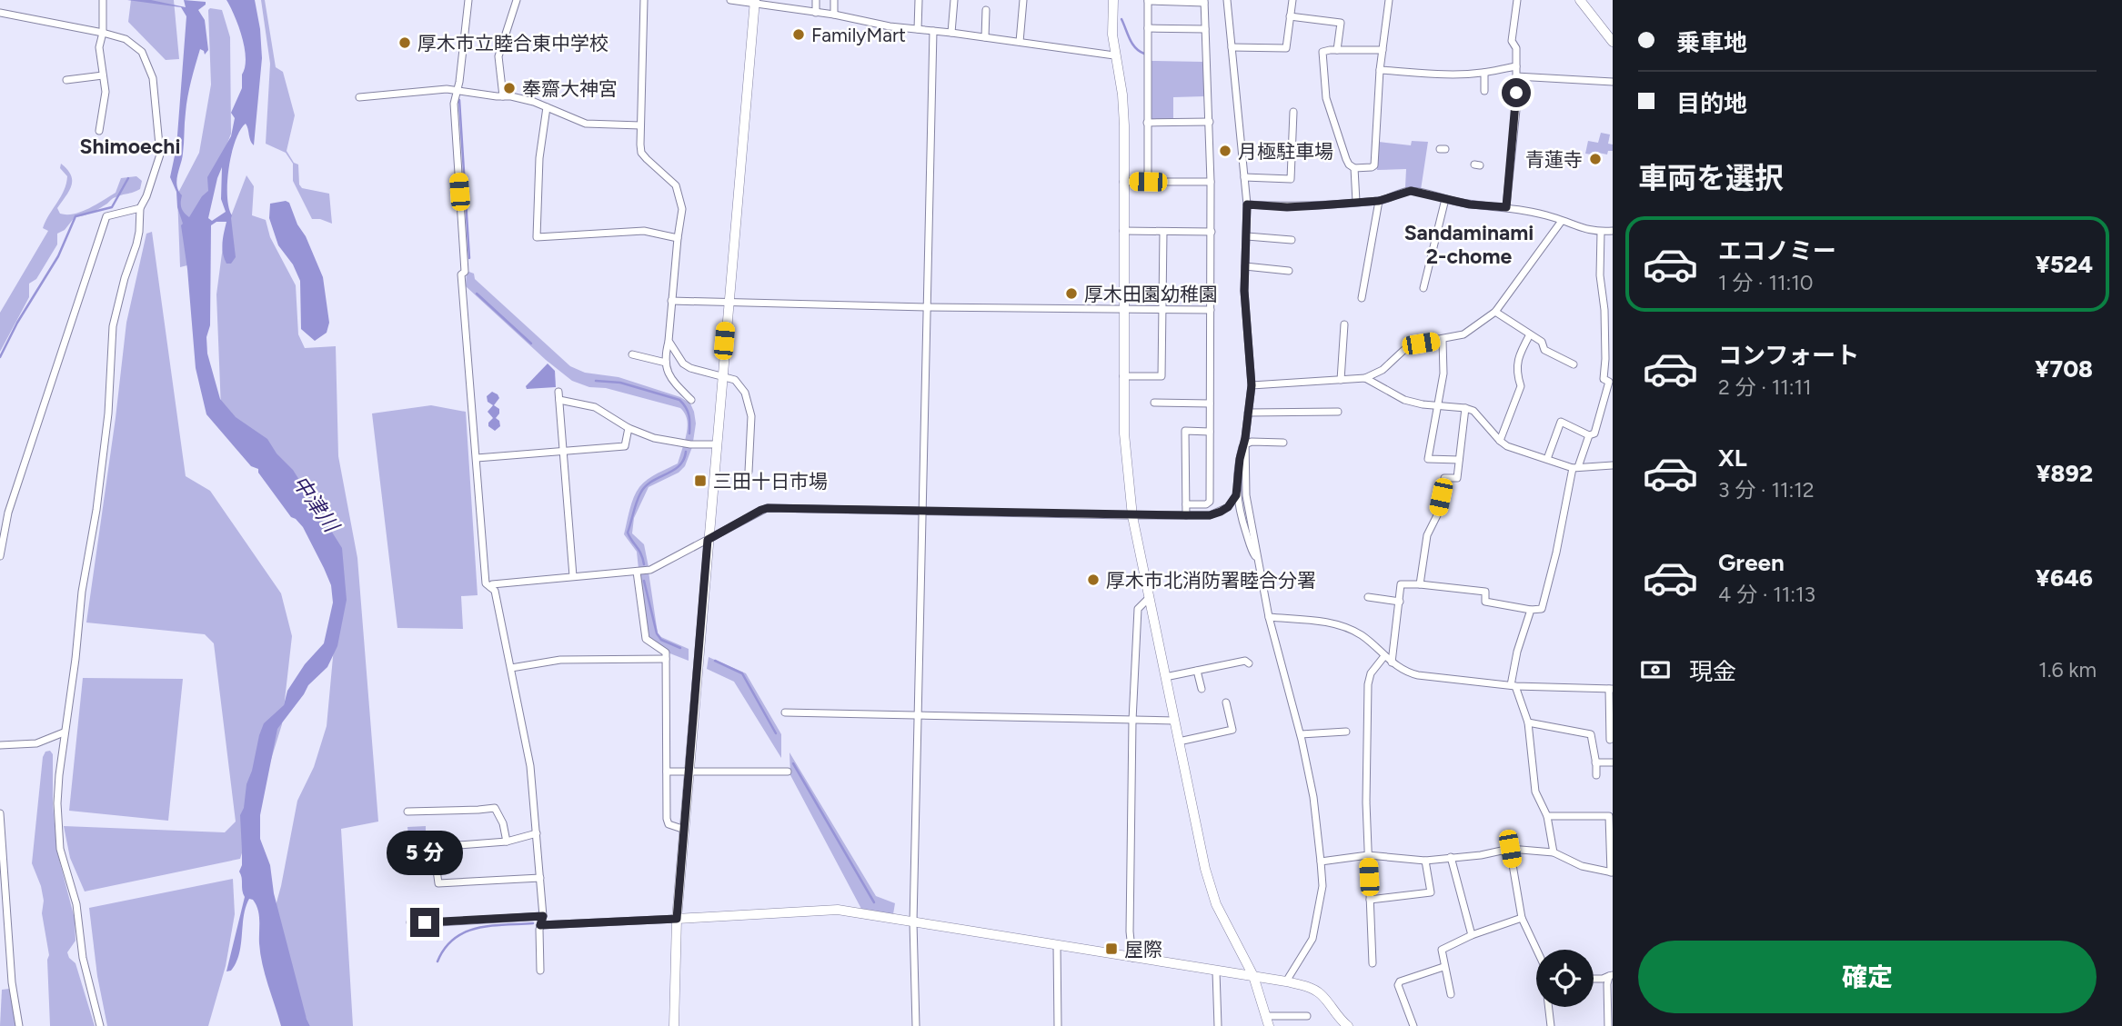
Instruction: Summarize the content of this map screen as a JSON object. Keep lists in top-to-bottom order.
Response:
{
  "districts": ["Shimoechi", "Sandaminami 2-chome"],
  "water": ["中津川"],
  "places": {
    "other": [
      "FamilyMart",
      "厚木市立睦合東中学校",
      "奉齋大神宮",
      "月極駐車場",
      "青蓮寺",
      "厚木田園幼稚園",
      "厚木市北消防署睦合分署"
    ],
    "transit": ["三田十日市場", "屋際"]
  },
  "page": {
    "banner": ["乗車地", "目的地"],
    "heading": "車両を選択",
    "list": [
      {
        "name": "エコノミー",
        "note": "1 分 · 11:10",
        "value": "¥524"
      },
      {
        "name": "コンフォート",
        "note": "2 分 · 11:11",
        "value": "¥708"
      },
      {
        "name": "XL",
        "note": "3 分 · 11:12",
        "value": "¥892"
      },
      {
        "name": "Green",
        "note": "4 分 · 11:13",
        "value": "¥646"
      }
    ],
    "pay": ["現金", "1.6 km"],
    "bubble": "5 分",
    "buttons": "確定"
  }
}
